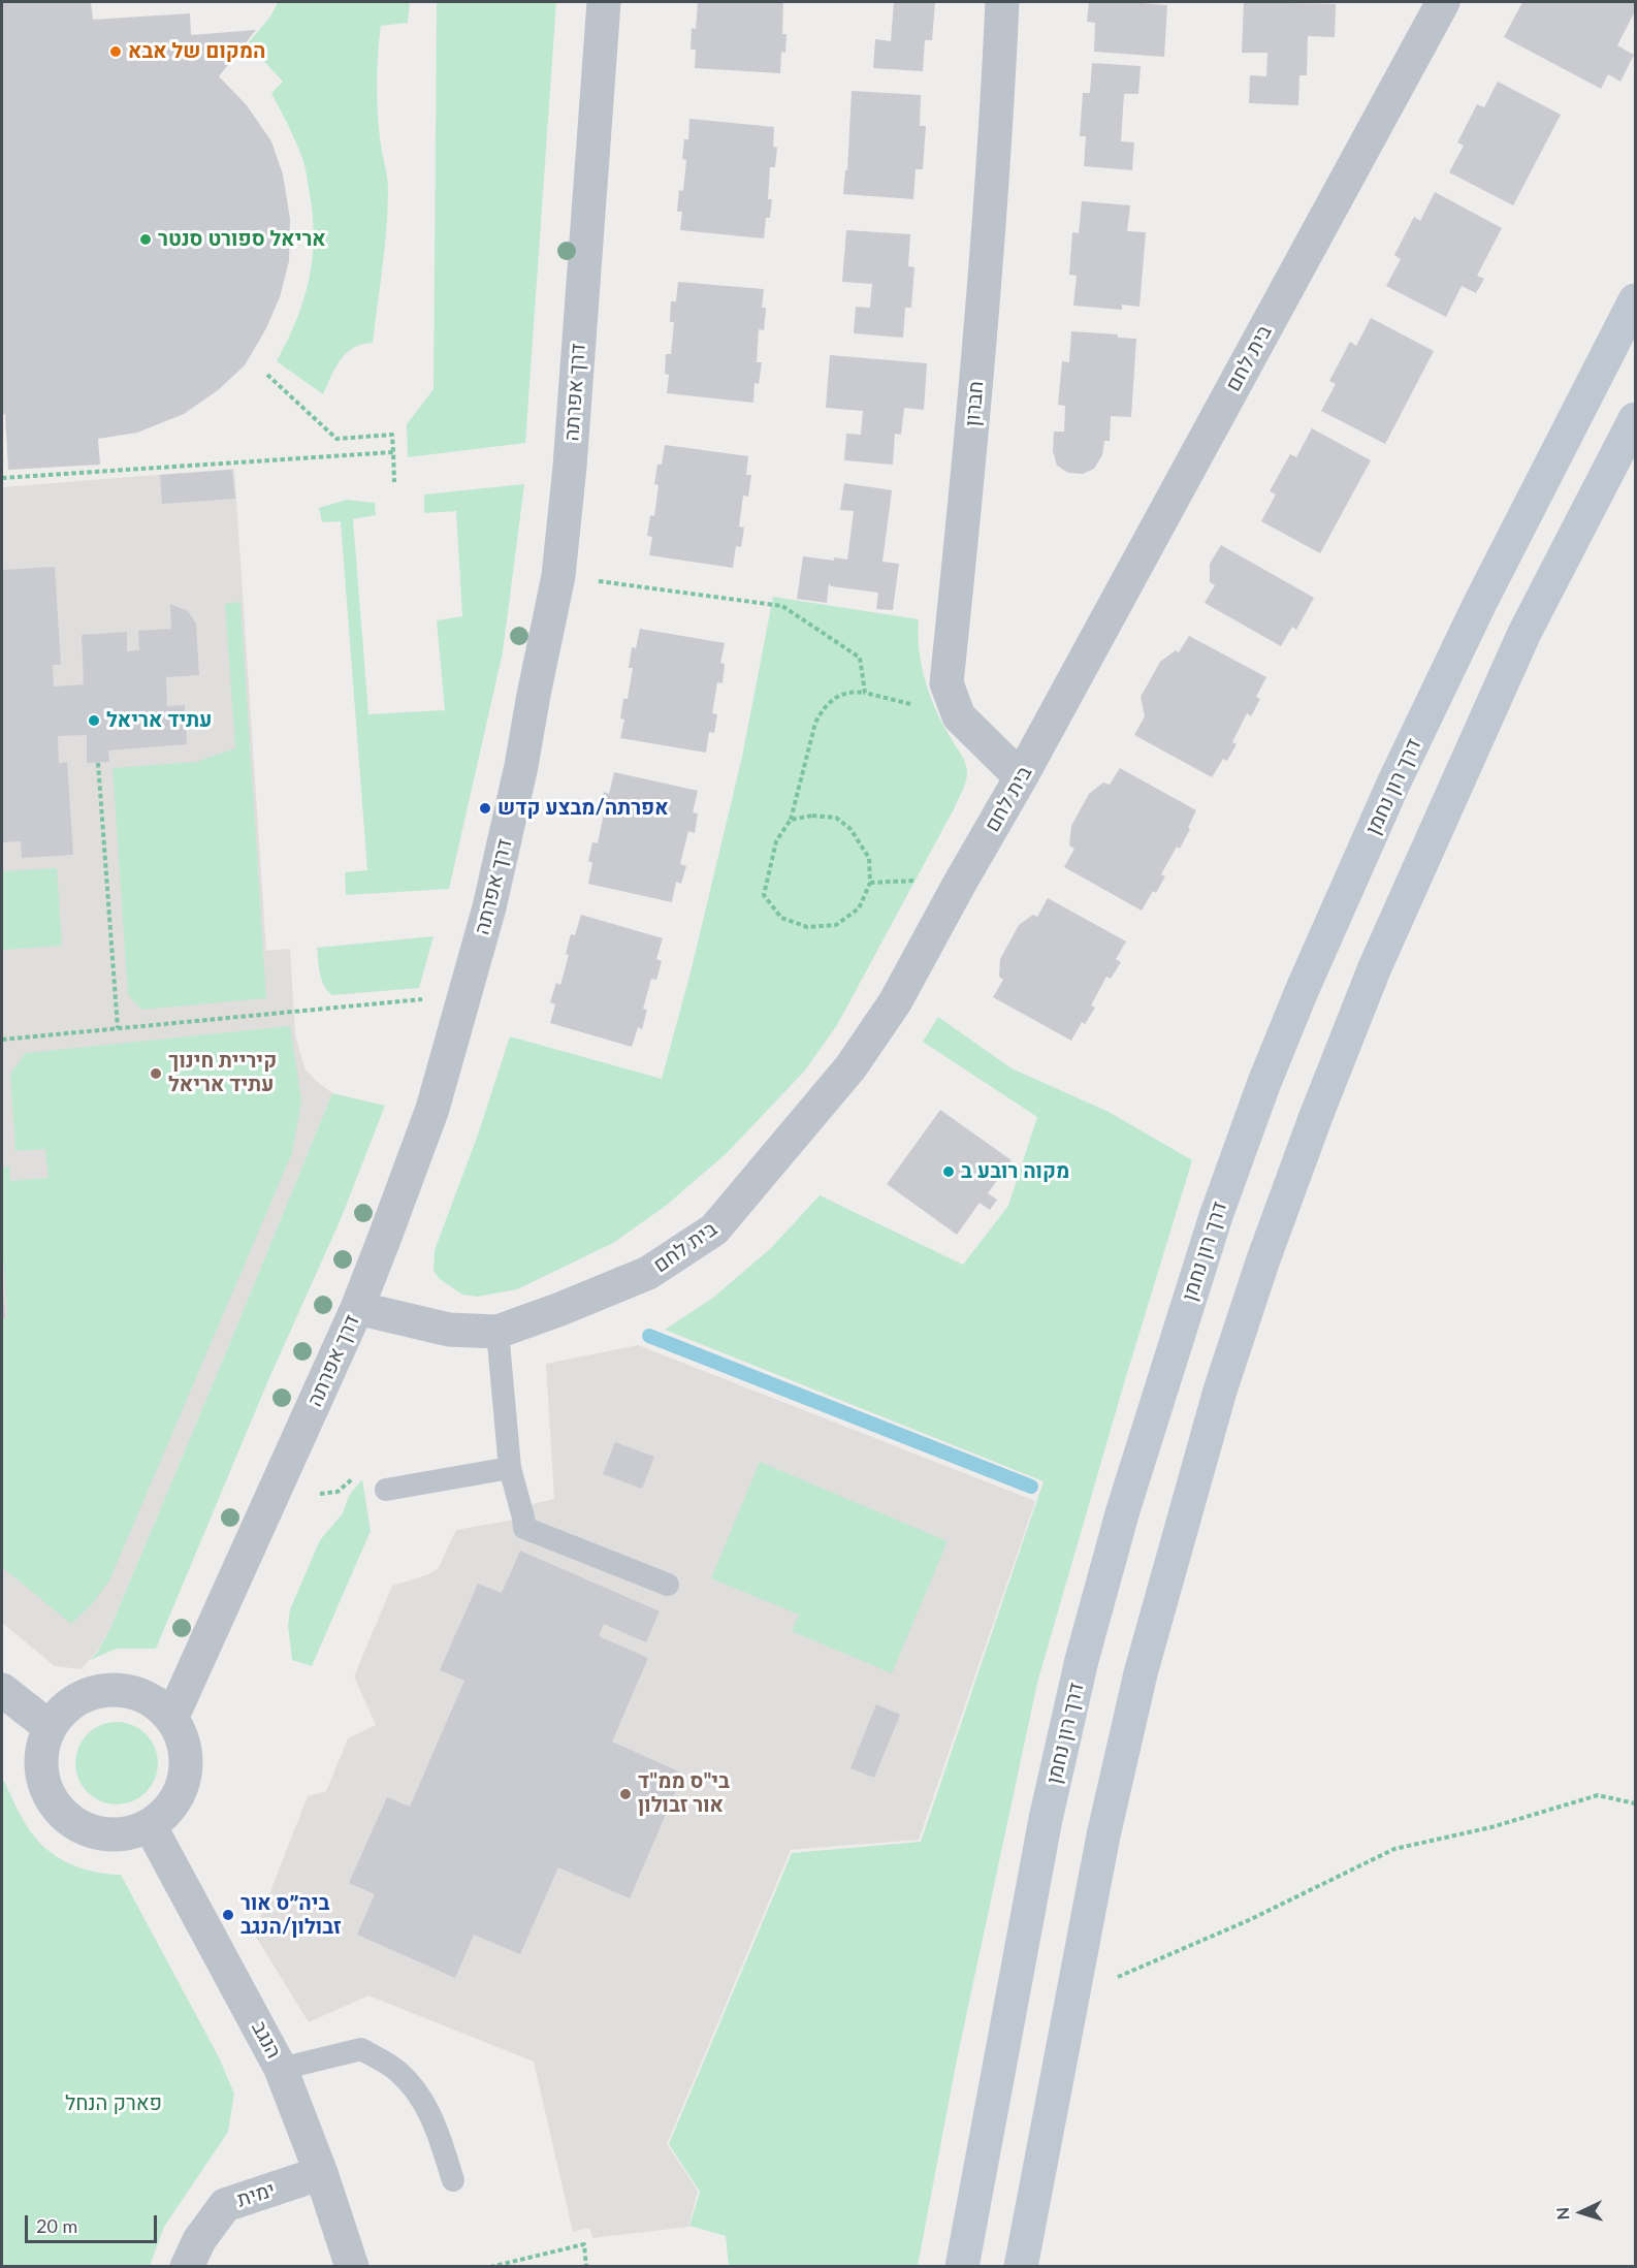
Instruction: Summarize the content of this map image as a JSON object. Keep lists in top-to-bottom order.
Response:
{
  "streets": {
    "main road": ["דרך רון נחמן"],
    "street": [
      "בית לחם",
      "דרך אפרתה",
      "חברון",
      "הנגב",
      "ימית"
    ]
  },
  "crossings": [
    ["בית לחם", "דרך אפרתה"],
    ["בית לחם", "חברון"],
    ["דרך אפרתה", "הנגב"],
    ["הנגב", "ימית"]
  ],
  "parks": ["פארק הנחל"],
  "places": [
    "המקום של אבא",
    "אריאל ספורט סנטר",
    "עתיד אריאל",
    "אפרתה/מבצע קדש",
    "קיריית חינוך עתיד אריאל",
    "מקוה רובע ב",
    "בי\"ס ממ\"ד אור זבולון",
    "ביה״ס אור זבולון/הנגב"
  ],
  "scale_bar": "20 m",
  "north": "left"
}
